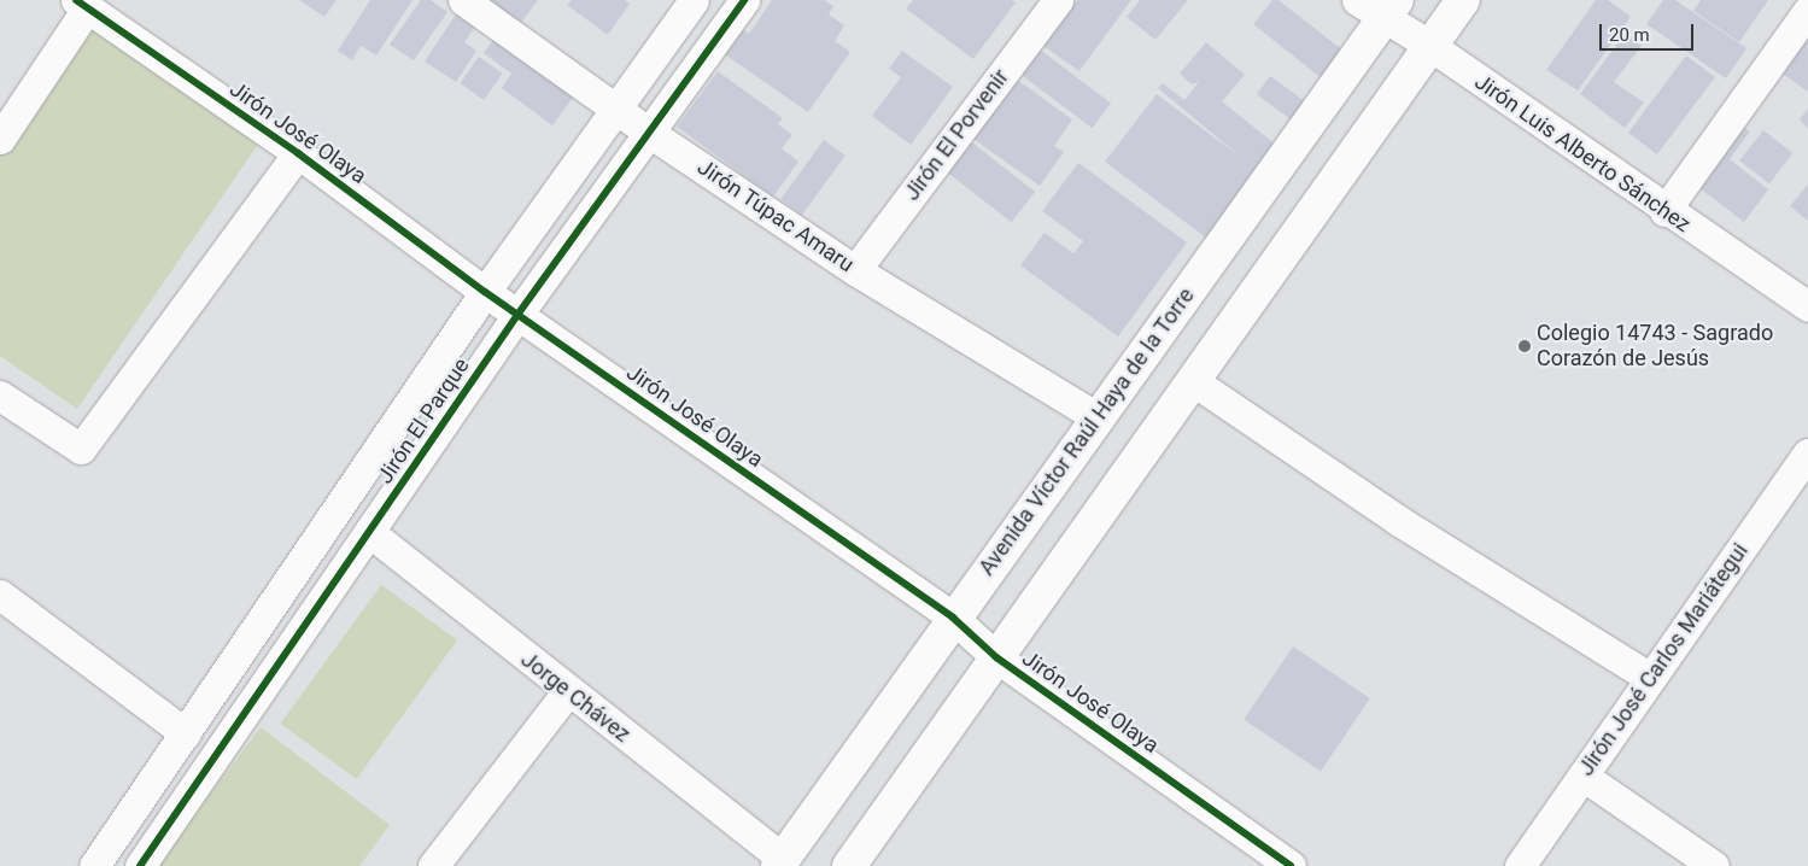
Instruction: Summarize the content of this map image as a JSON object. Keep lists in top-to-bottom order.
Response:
{
  "streets": {
    "main road": ["Avenida Víctor Raúl Haya de la Torre"],
    "street": [
      "Jirón José Olaya",
      "Jirón El Porvenir",
      "Jirón Luis Alberto Sánchez",
      "Jirón Túpac Amaru",
      "Jirón El Parque",
      "Jirón José Carlos Mariátegui",
      "Jorge Chávez"
    ]
  },
  "crossings": [
    ["Jirón José Olaya", "Jirón El Parque"],
    ["Jirón José Olaya", "Avenida Víctor Raúl Haya de la Torre"],
    ["Jirón El Porvenir", "Jirón Túpac Amaru"],
    ["Jirón Luis Alberto Sánchez", "Avenida Víctor Raúl Haya de la Torre"],
    ["Jirón Túpac Amaru", "Jirón El Parque"],
    ["Jirón Túpac Amaru", "Avenida Víctor Raúl Haya de la Torre"],
    ["Jirón El Parque", "Jorge Chávez"],
    ["Avenida Víctor Raúl Haya de la Torre", "Jorge Chávez"]
  ],
  "places": ["Colegio 14743 - Sagrado Corazón de Jesús"],
  "scale_bar": "20 m"
}
